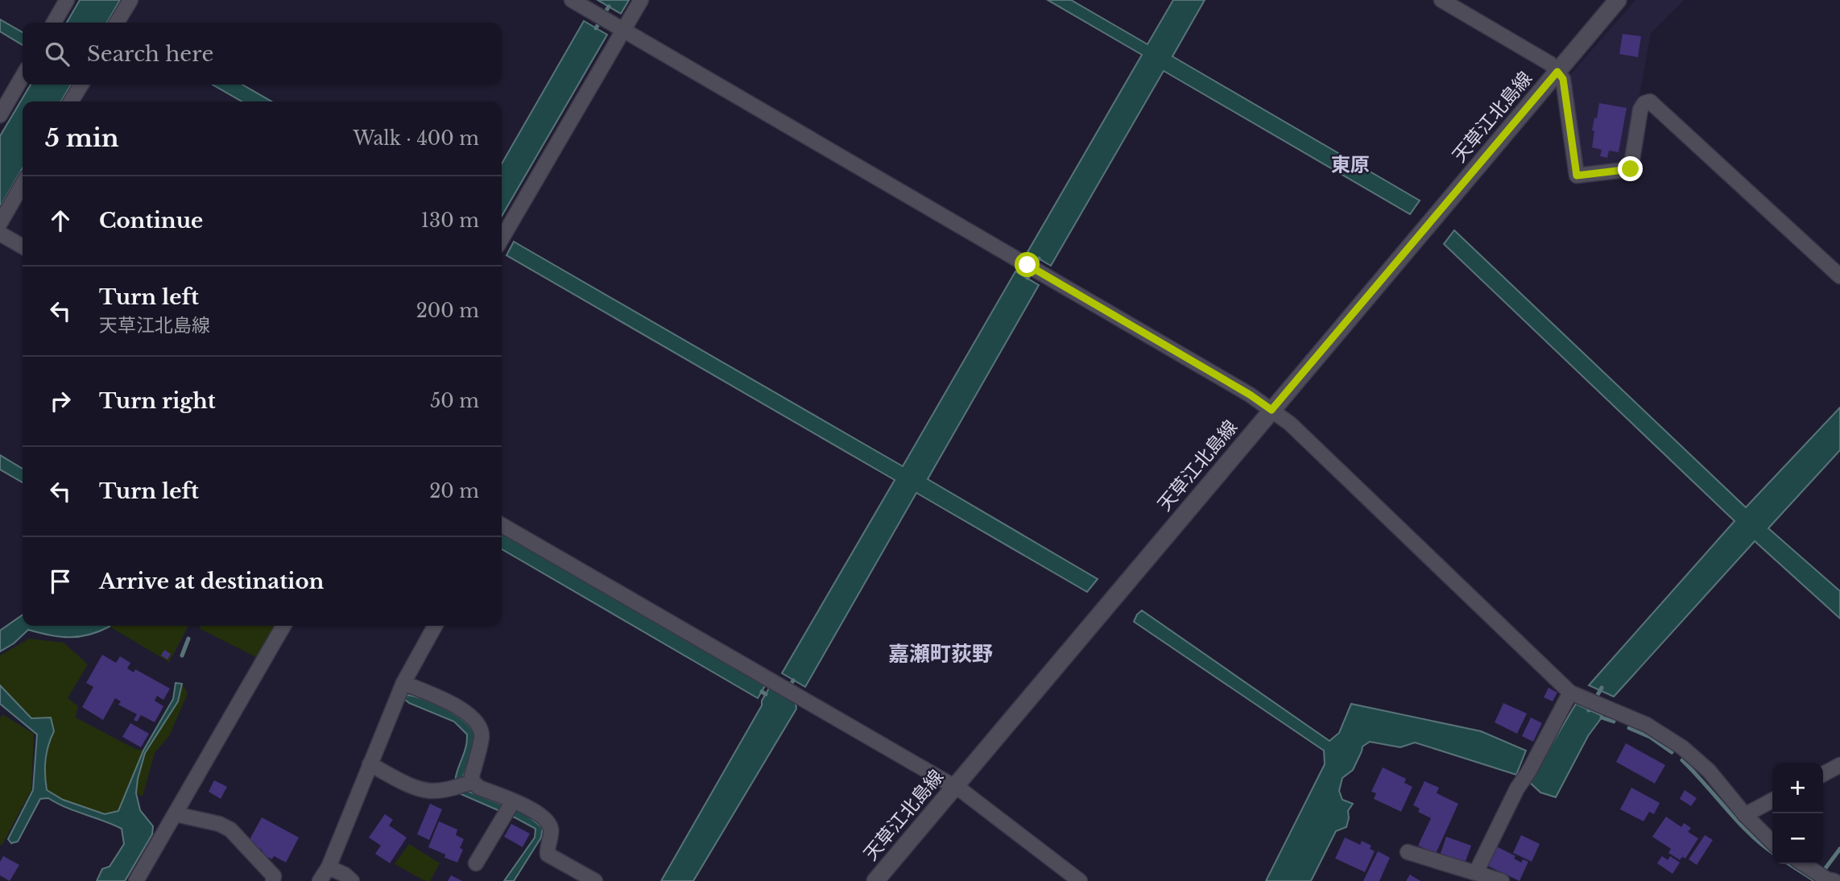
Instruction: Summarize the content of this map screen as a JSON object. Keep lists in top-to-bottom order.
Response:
{
  "streets": {
    "street": ["天草江北島線"]
  },
  "districts": ["東原", "嘉瀬町荻野"],
  "page": {
    "search": "Search here",
    "heading": ["5 min", "Walk · 400 m"],
    "list": [
      ["Continue", "130 m"],
      ["Turn left", "天草江北島線", "200 m"],
      ["Turn right", "50 m"],
      ["Turn left", "20 m"],
      "Arrive at destination"
    ],
    "map_buttons": ["+", "−"]
  }
}
